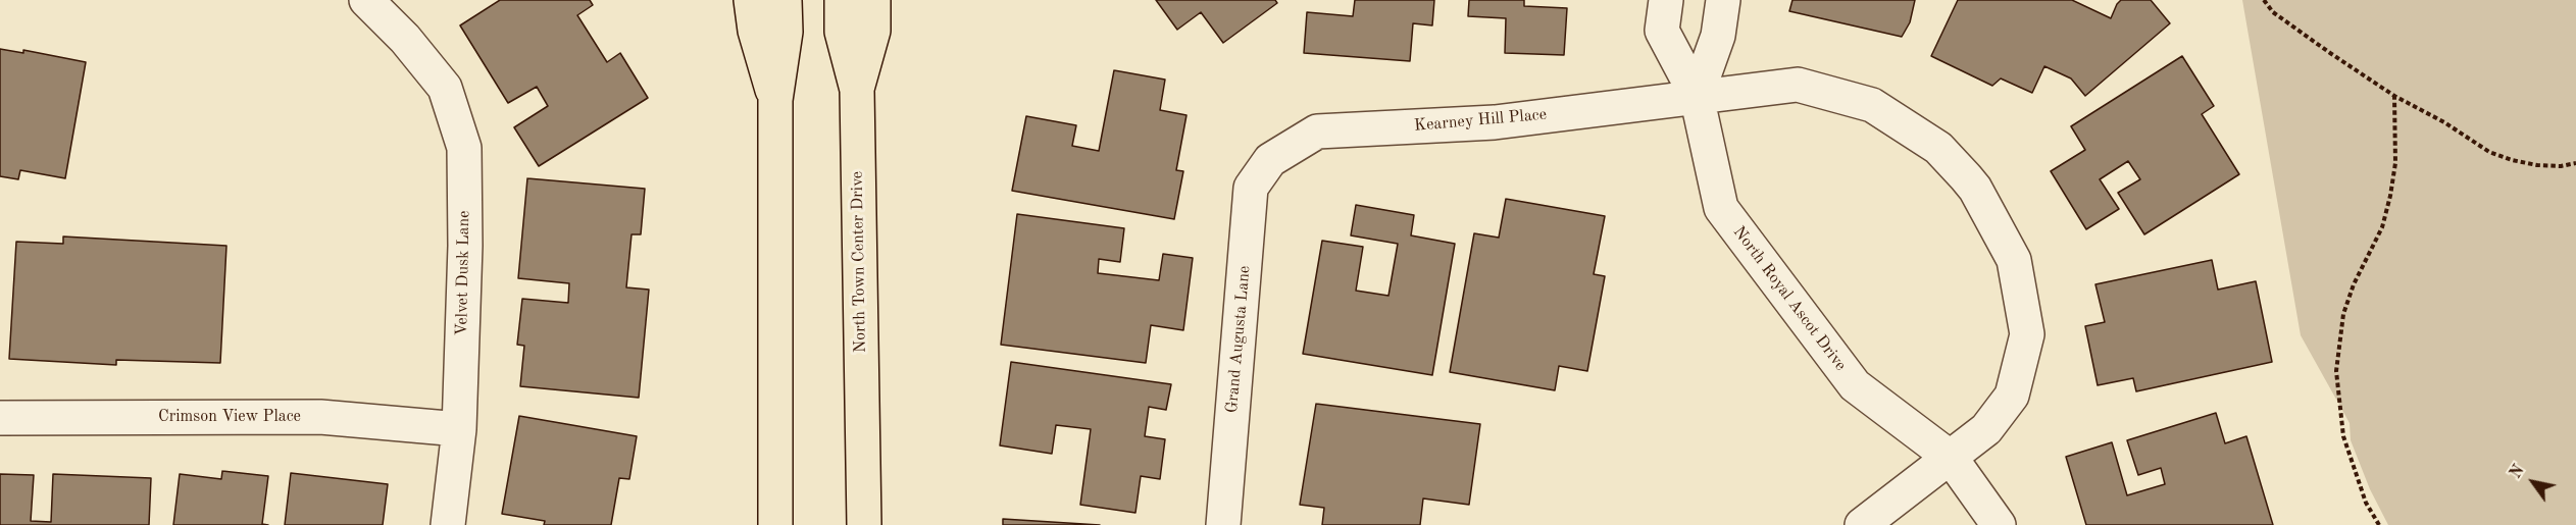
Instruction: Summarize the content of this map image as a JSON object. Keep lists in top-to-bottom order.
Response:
{
  "streets": {
    "main road": ["North Town Center Drive"],
    "street": [
      "Kearney Hill Place",
      "Velvet Dusk Lane",
      "North Royal Ascot Drive",
      "Grand Augusta Lane",
      "Crimson View Place"
    ]
  },
  "crossings": [
    ["Kearney Hill Place", "North Royal Ascot Drive"],
    ["Kearney Hill Place", "Grand Augusta Lane"],
    ["Velvet Dusk Lane", "Crimson View Place"]
  ],
  "north": "top left"
}
